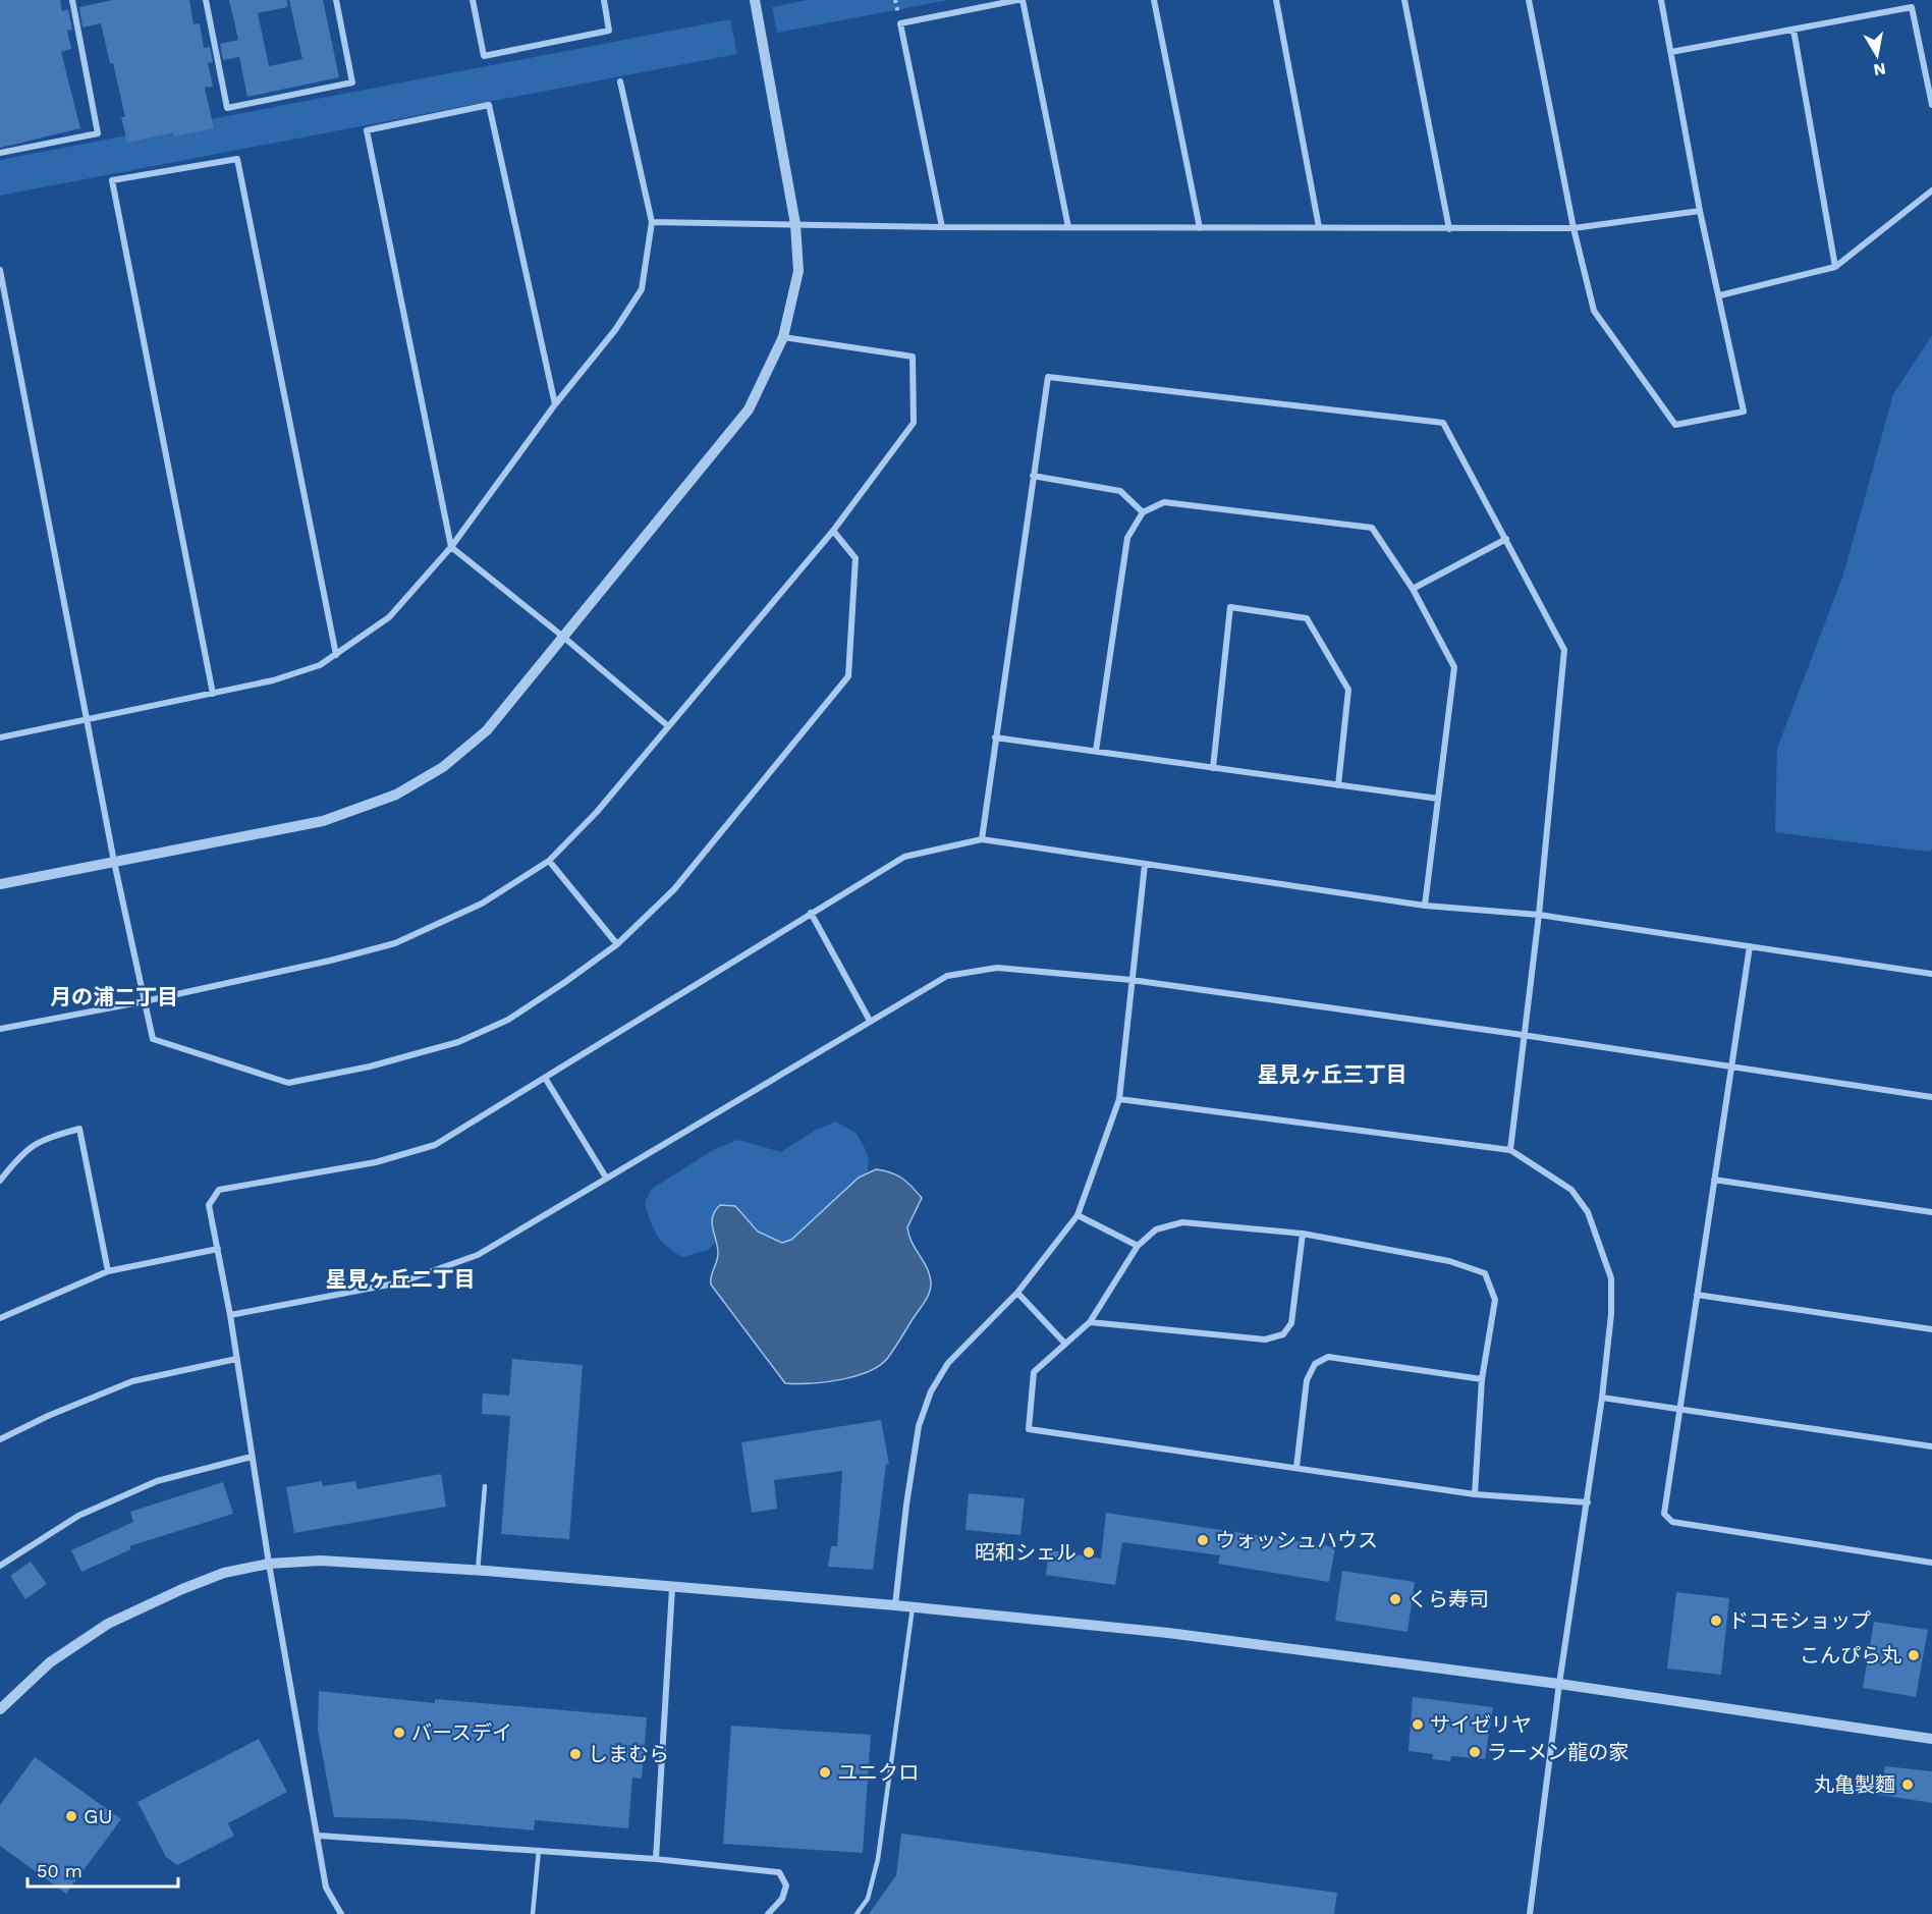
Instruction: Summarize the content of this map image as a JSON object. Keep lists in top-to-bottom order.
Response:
{
  "districts": ["月の浦二丁目", "星見ヶ丘三丁目", "星見ヶ丘二丁目"],
  "places": [
    "ウォッシュハウス",
    "昭和シェル",
    "くら寿司",
    "ドコモショップ",
    "こんぴら丸",
    "サイゼリヤ",
    "バースデイ",
    "ラーメン龍の家",
    "しまむら",
    "ユニクロ",
    "丸亀製麵",
    "GU"
  ],
  "scale_bar": "50 m",
  "north": "bottom"
}
